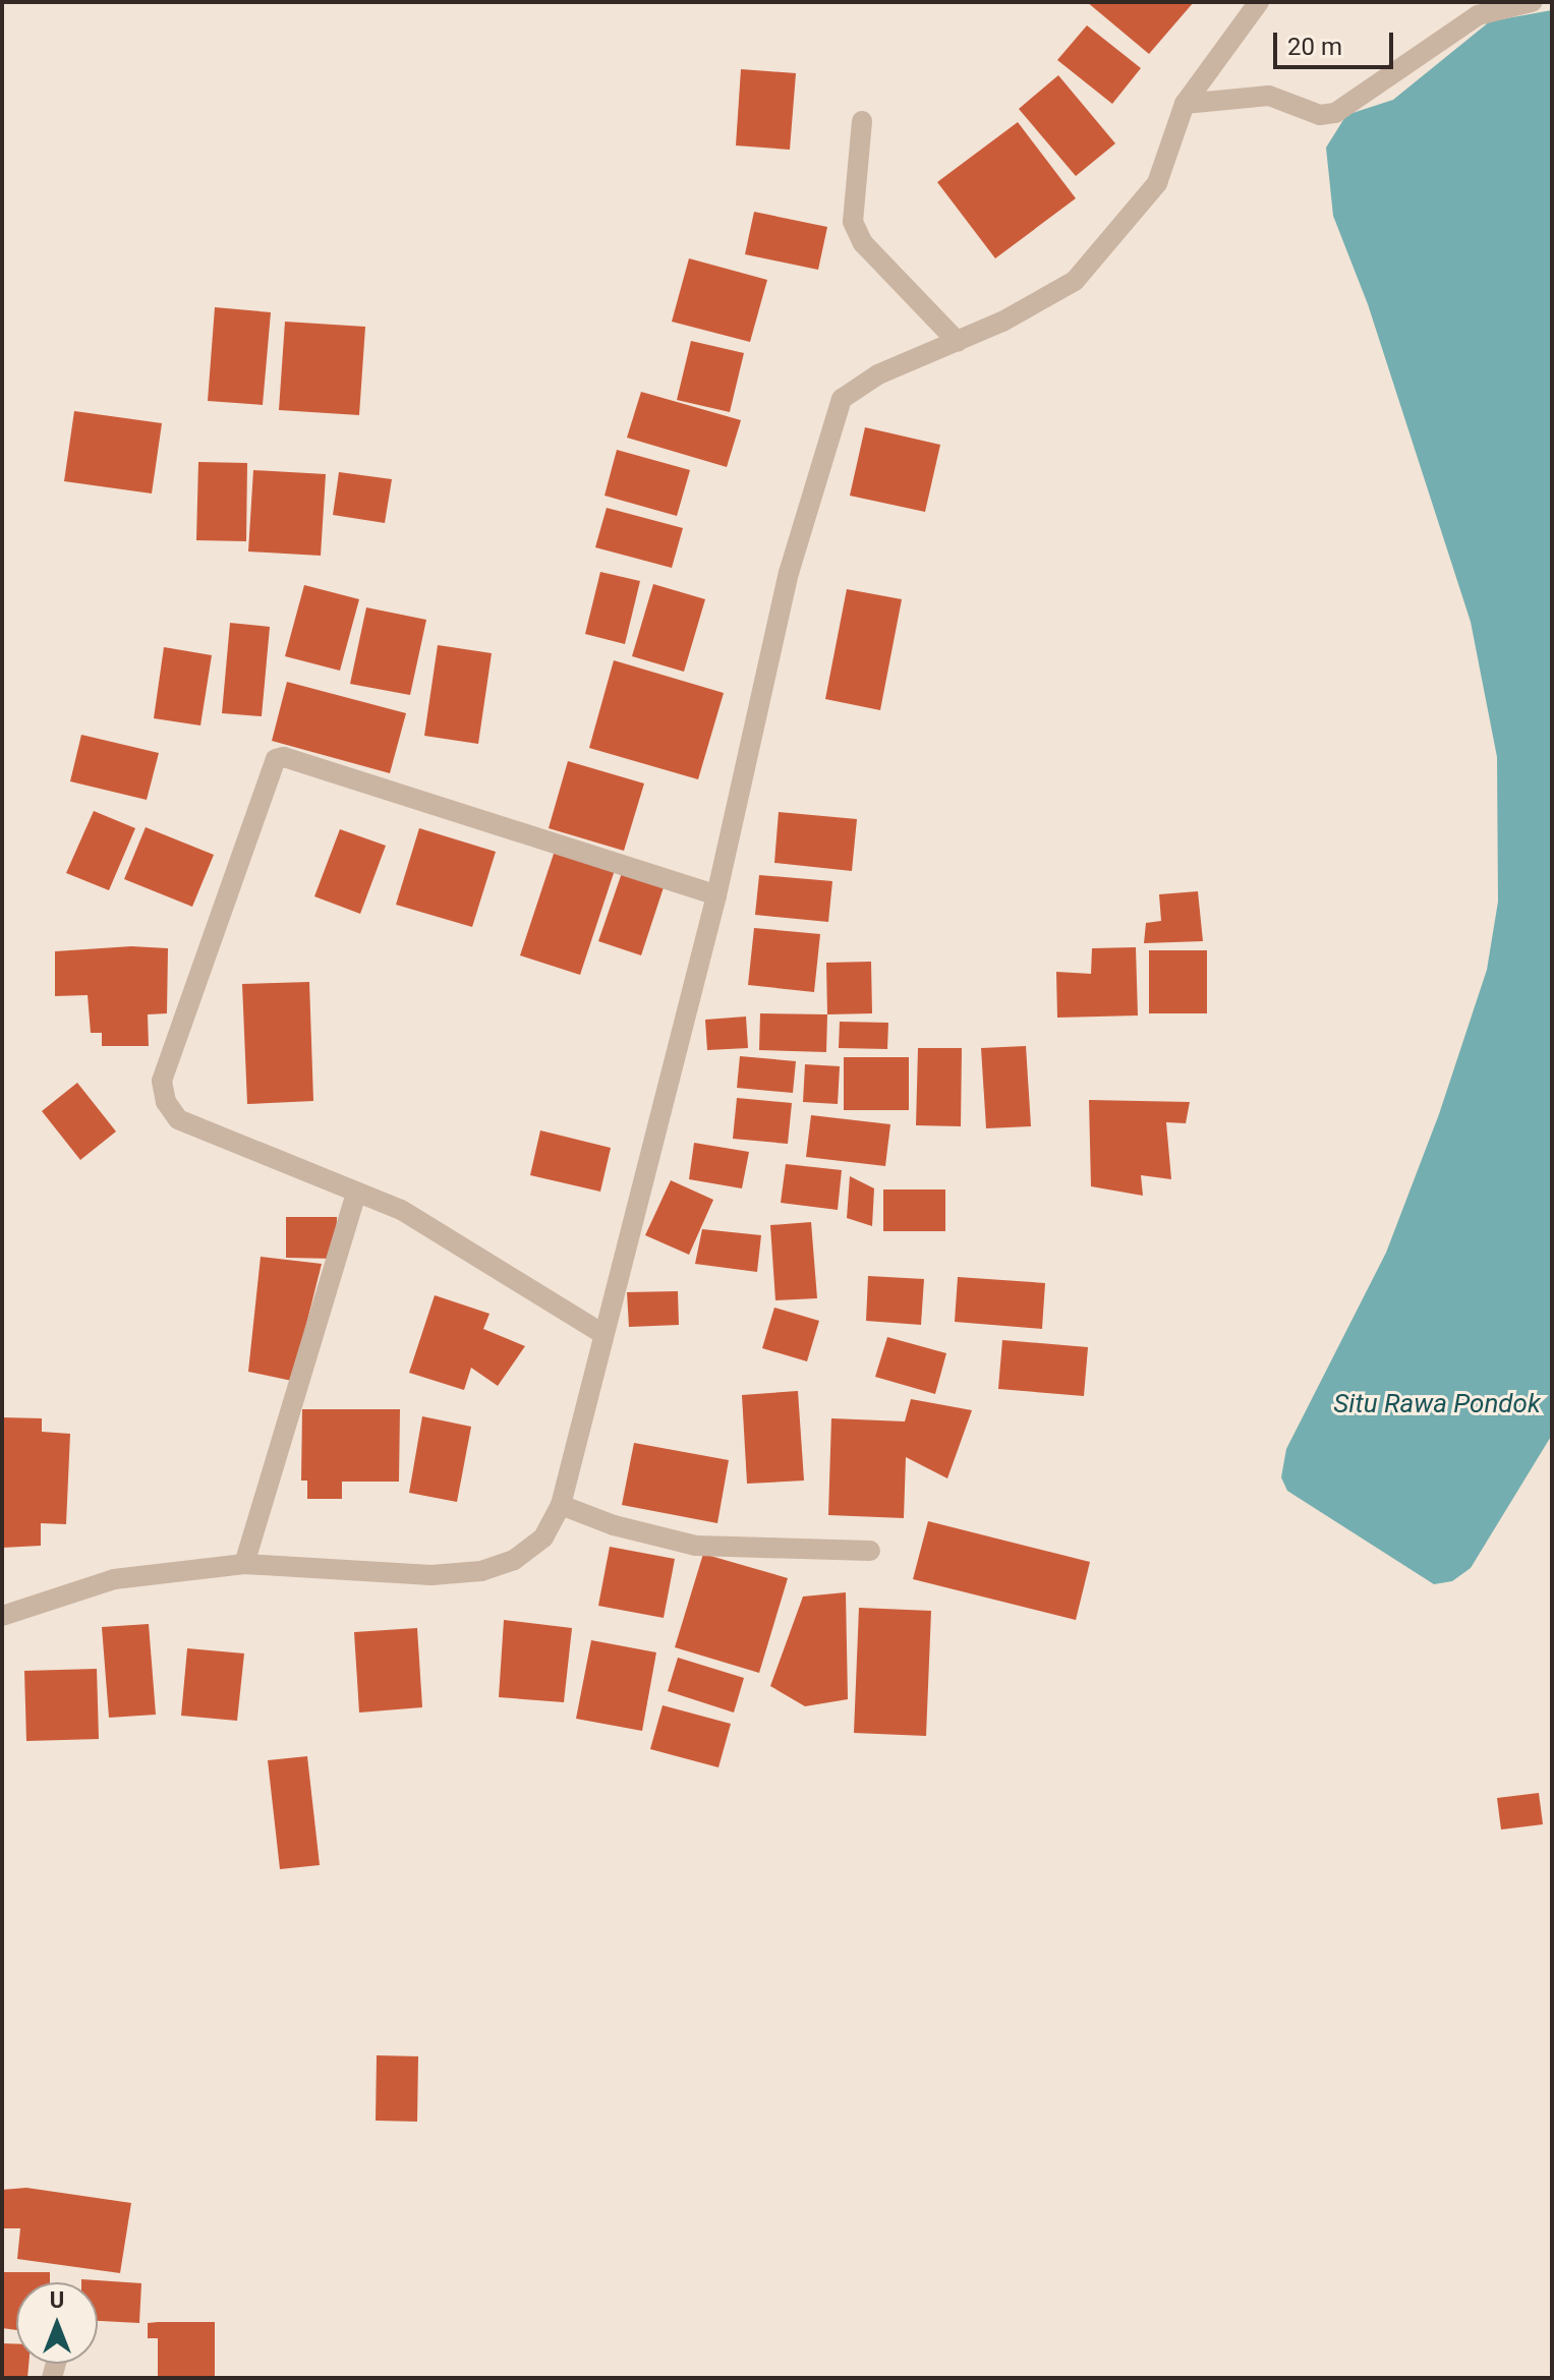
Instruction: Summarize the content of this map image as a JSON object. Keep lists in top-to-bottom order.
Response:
{
  "water": ["Situ Rawa Pondok"],
  "scale_bar": "20 m",
  "north": "top"
}
